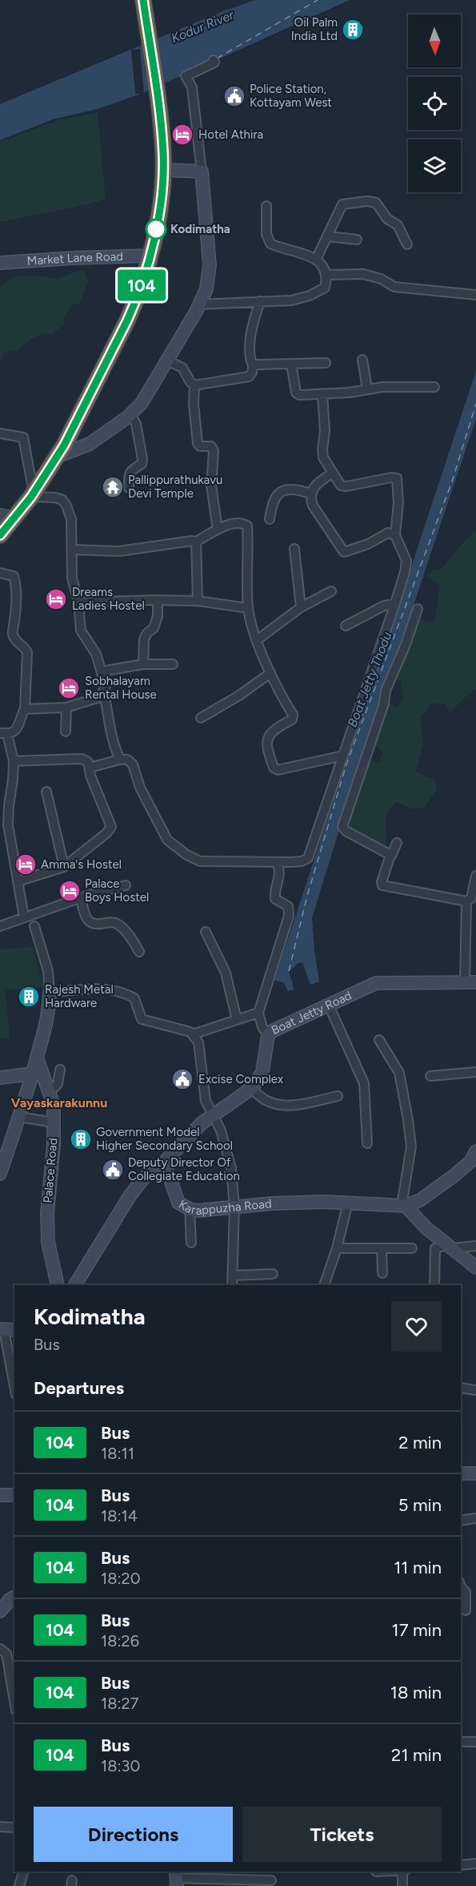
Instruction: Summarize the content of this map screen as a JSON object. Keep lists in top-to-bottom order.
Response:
{
  "streets": {
    "main road": [
      "Market Lane Road",
      "Boat Jetty Road",
      "Palace Road",
      "Karappuzha Road"
    ]
  },
  "crossings": [
    ["Boat Jetty Road", "Karappuzha Road"]
  ],
  "districts": ["Vayaskarakunnu"],
  "water": ["Kodur River", "Boat Jetty Thodu"],
  "places": {
    "building": ["Oil Palm India Ltd", "Rajesh Metal Hardware", "Government Model Higher Secondary School"],
    "public building": ["Police Station, Kottayam West", "Excise Complex", "Deputy Director Of Collegiate Education"],
    "hotel": [
      "Hotel Athira",
      "Dreams Ladies Hostel",
      "Sobhalayam Rental House",
      "Amma's Hostel",
      "Palace Boys Hostel"
    ],
    "other": ["Kodimatha"],
    "temple": ["Pallippurathukavu Devi Temple"]
  },
  "lines": ["bus line 104"],
  "north": "bottom",
  "page": {
    "on_map": "104",
    "heading": [
      ["Kodimatha", "Bus"],
      "Departures"
    ],
    "list": [
      {
        "mark": "104",
        "name": "Bus",
        "note": "18:11",
        "value": "2 min"
      },
      {
        "mark": "104",
        "name": "Bus",
        "note": "18:14",
        "value": "5 min"
      },
      {
        "mark": "104",
        "name": "Bus",
        "note": "18:20",
        "value": "11 min"
      },
      {
        "mark": "104",
        "name": "Bus",
        "note": "18:26",
        "value": "17 min"
      },
      {
        "mark": "104",
        "name": "Bus",
        "note": "18:27",
        "value": "18 min"
      },
      {
        "mark": "104",
        "name": "Bus",
        "note": "18:30",
        "value": "21 min"
      }
    ],
    "buttons": ["Directions", "Tickets"]
  }
}
